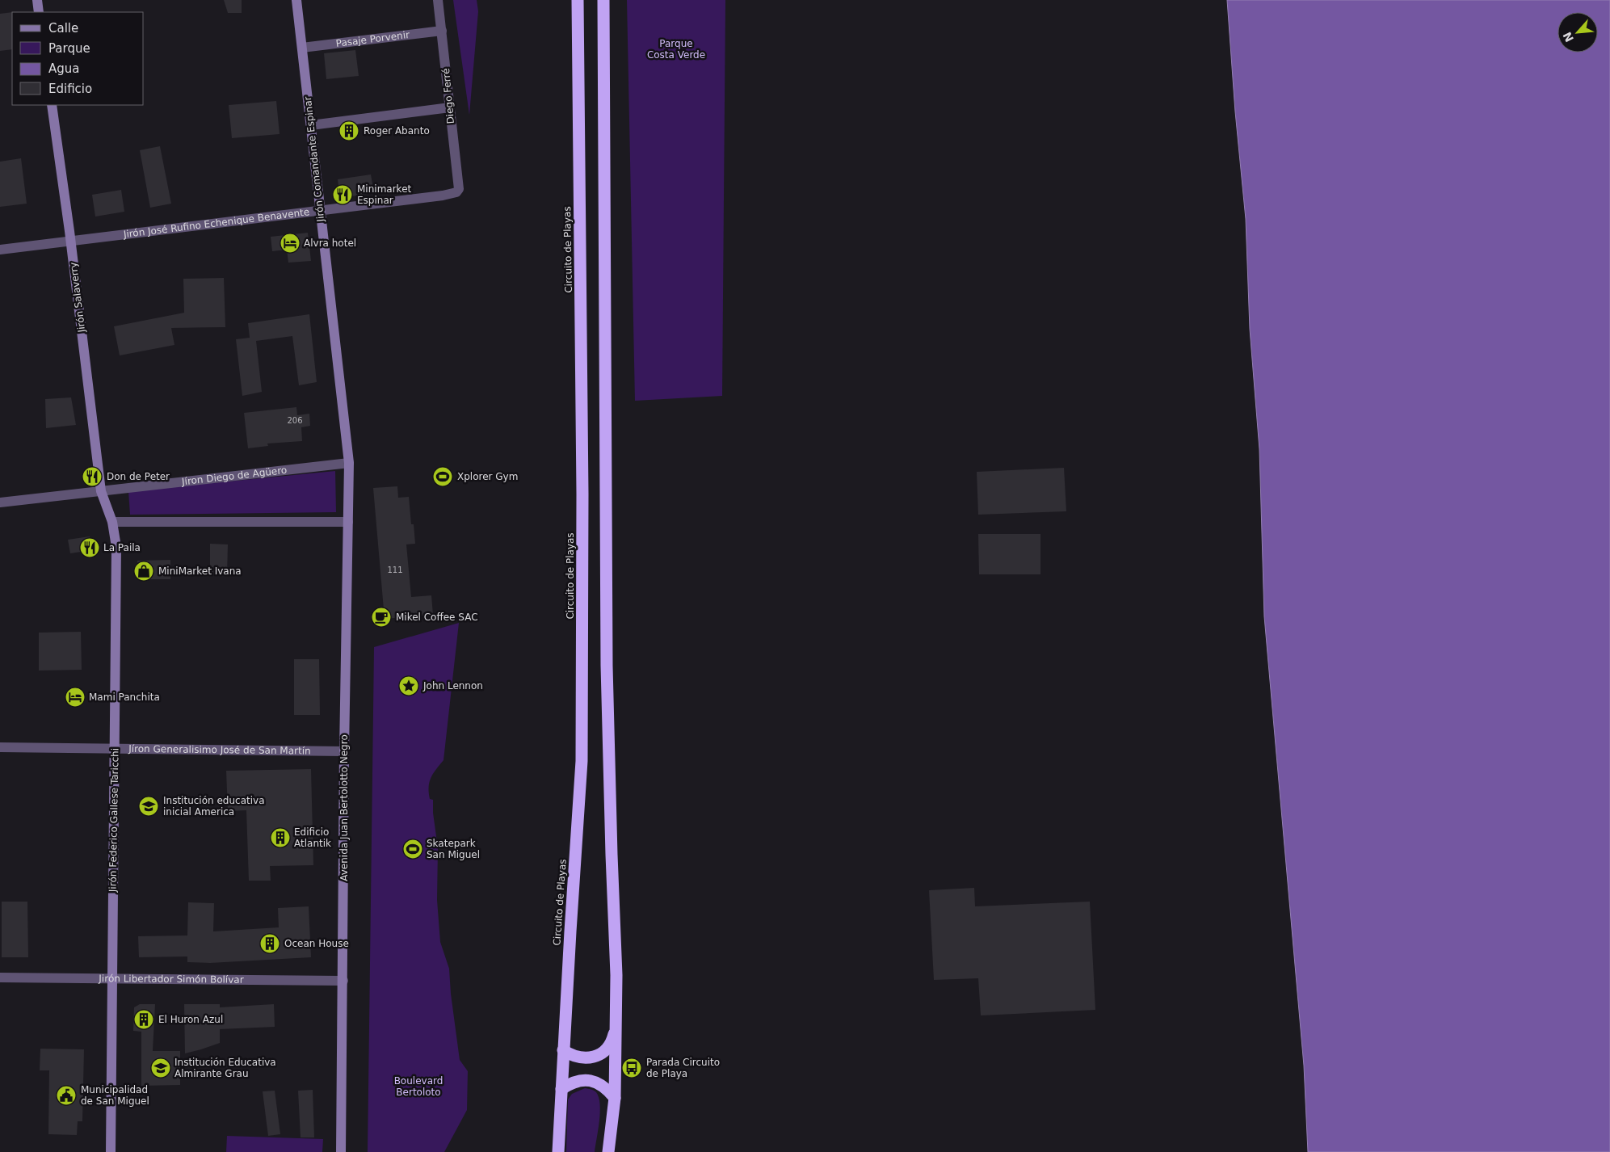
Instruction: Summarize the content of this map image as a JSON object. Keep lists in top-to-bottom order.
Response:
{
  "streets": {
    "highway": ["Circuito de Playas"],
    "main road": [
      "Jirón Comandante Espinar",
      "Jirón Salaverry",
      "Avenida Juan Bertolotto Negro",
      "Jirón Federico Gallese Taricchi"
    ],
    "street": [
      "Pasaje Porvenir",
      "Diego Ferré",
      "Jirón José Rufino Echenique Benavente",
      "Jíron Diego de Agüero",
      "Jíron Generalisimo José de San Martín",
      "Jirón Libertador Simón Bolívar"
    ]
  },
  "crossings": [
    ["Pasaje Porvenir", "Diego Ferré"],
    ["Pasaje Porvenir", "Jirón Comandante Espinar"],
    ["Diego Ferré", "Jirón José Rufino Echenique Benavente"],
    ["Jirón Comandante Espinar", "Jirón José Rufino Echenique Benavente"],
    ["Jirón Comandante Espinar", "Jíron Diego de Agüero"],
    ["Jirón Comandante Espinar", "Avenida Juan Bertolotto Negro"],
    ["Jirón José Rufino Echenique Benavente", "Jirón Salaverry"],
    ["Jirón Salaverry", "Jíron Diego de Agüero"],
    ["Jirón Salaverry", "Jirón Federico Gallese Taricchi"],
    ["Jíron Diego de Agüero", "Avenida Juan Bertolotto Negro"],
    ["Jíron Diego de Agüero", "Jirón Federico Gallese Taricchi"],
    ["Jíron Generalisimo José de San Martín", "Avenida Juan Bertolotto Negro"],
    ["Jíron Generalisimo José de San Martín", "Jirón Federico Gallese Taricchi"],
    ["Avenida Juan Bertolotto Negro", "Jirón Libertador Simón Bolívar"],
    ["Jirón Federico Gallese Taricchi", "Jirón Libertador Simón Bolívar"]
  ],
  "parks": ["Parque Costa Verde", "Boulevard Bertoloto"],
  "places": {
    "building": [
      "Roger Abanto",
      "Edificio Atlantik",
      "Ocean House",
      "El Huron Azul"
    ],
    "restaurant": ["Minimarket Espinar", "Don de Peter", "La Paila"],
    "hotel": ["Alvra hotel", "Mami Panchita"],
    "sports": ["Xplorer Gym", "Skatepark San Miguel"],
    "shop": ["MiniMarket Ivana"],
    "cafe": ["Mikel Coffee SAC"],
    "place": ["John Lennon"],
    "school or university": ["Institución educativa inicial America", "Institución Educativa Almirante Grau"],
    "bus stop": ["Parada Circuito de Playa"],
    "public building": ["Municipalidad de San Miguel"]
  },
  "house_numbers": ["206", "111"],
  "legend": [
    "Calle",
    "Parque",
    "Agua",
    "Edificio"
  ],
  "north": "bottom left"
}
